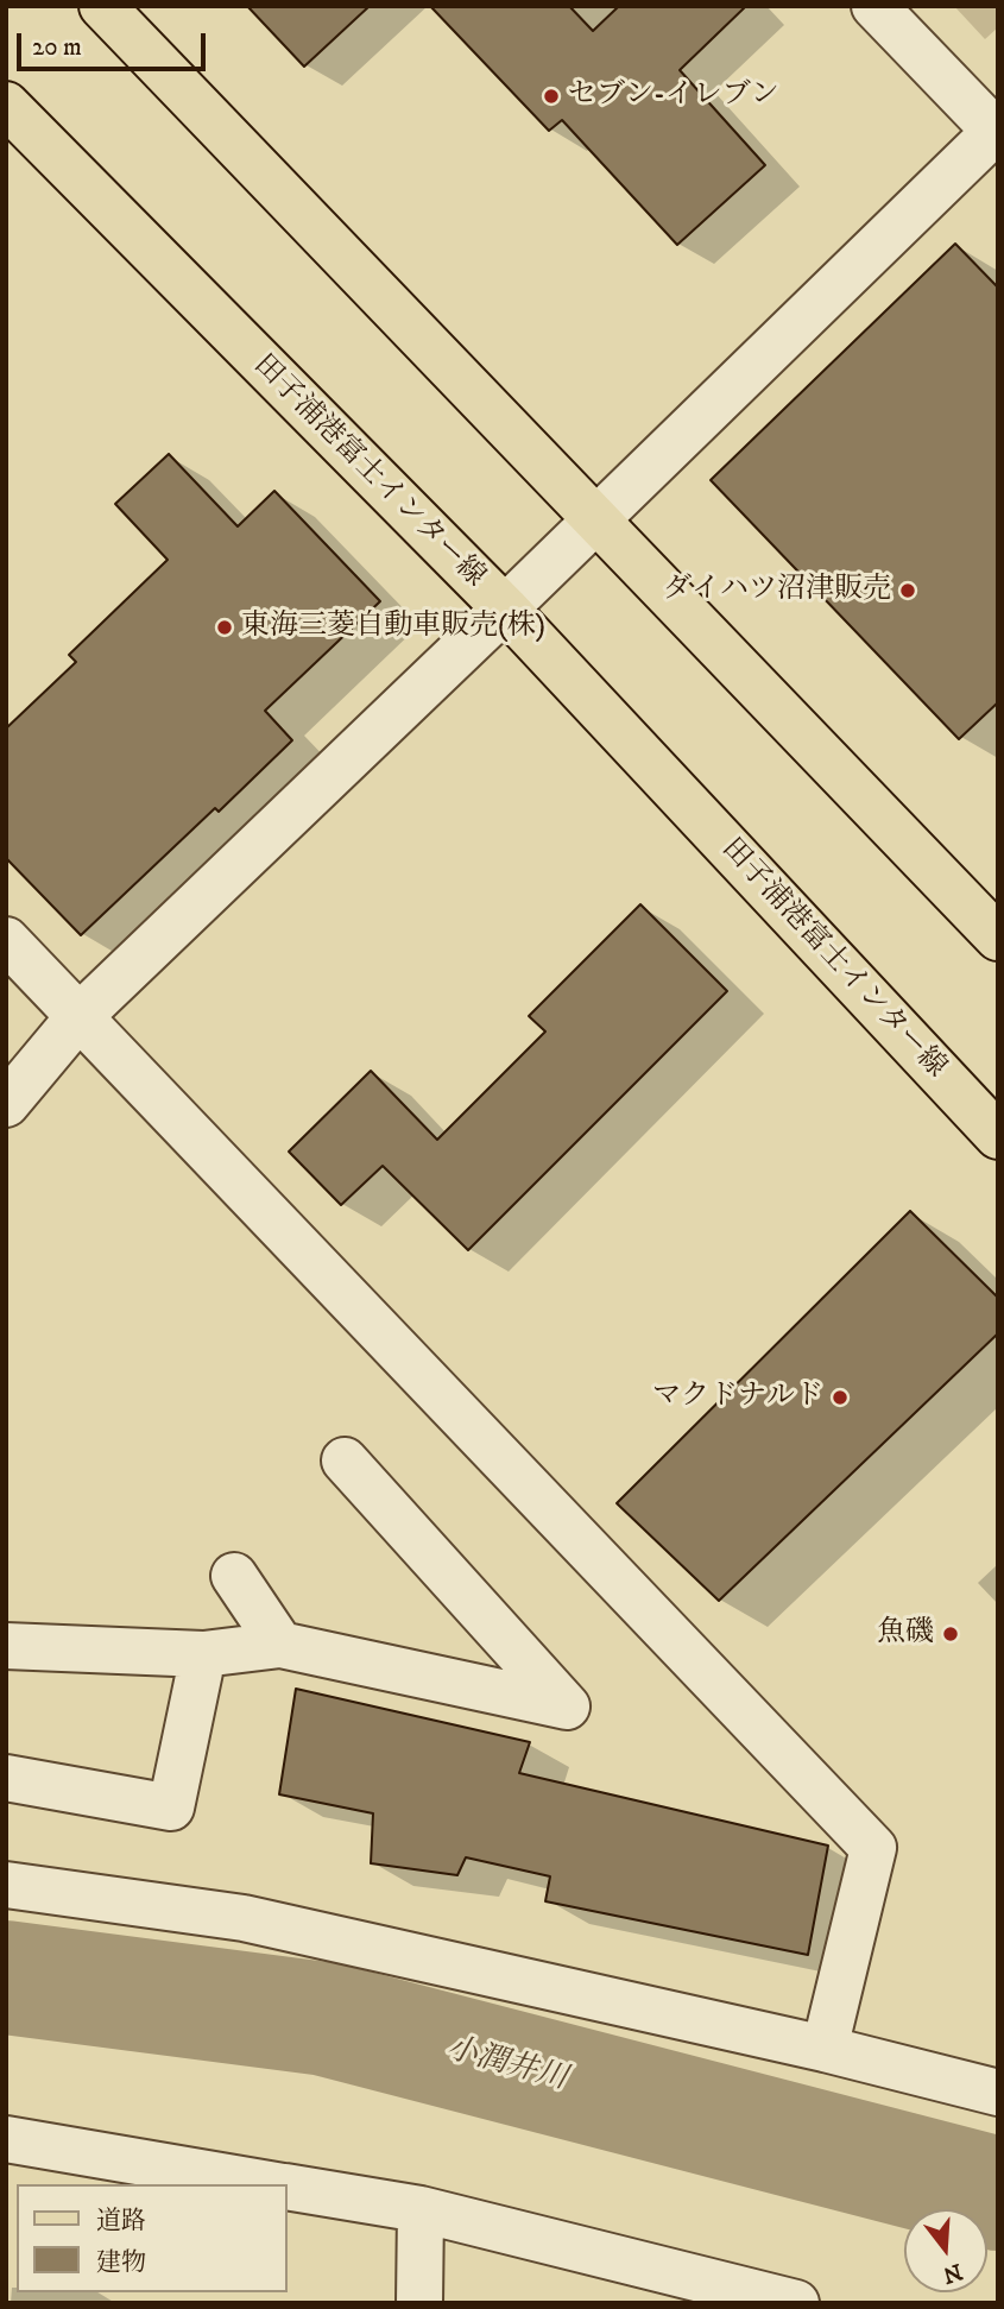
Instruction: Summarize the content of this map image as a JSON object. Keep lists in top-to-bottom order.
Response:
{
  "streets": {
    "main road": ["田子浦港富士インター線"]
  },
  "water": ["小潤井川"],
  "places": [
    "セブン-イレブン",
    "ダイハツ沼津販売",
    "東海三菱自動車販売(株)",
    "マクドナルド",
    "魚磯"
  ],
  "legend": ["道路", "建物"],
  "scale_bar": "20 m",
  "north": "bottom"
}
